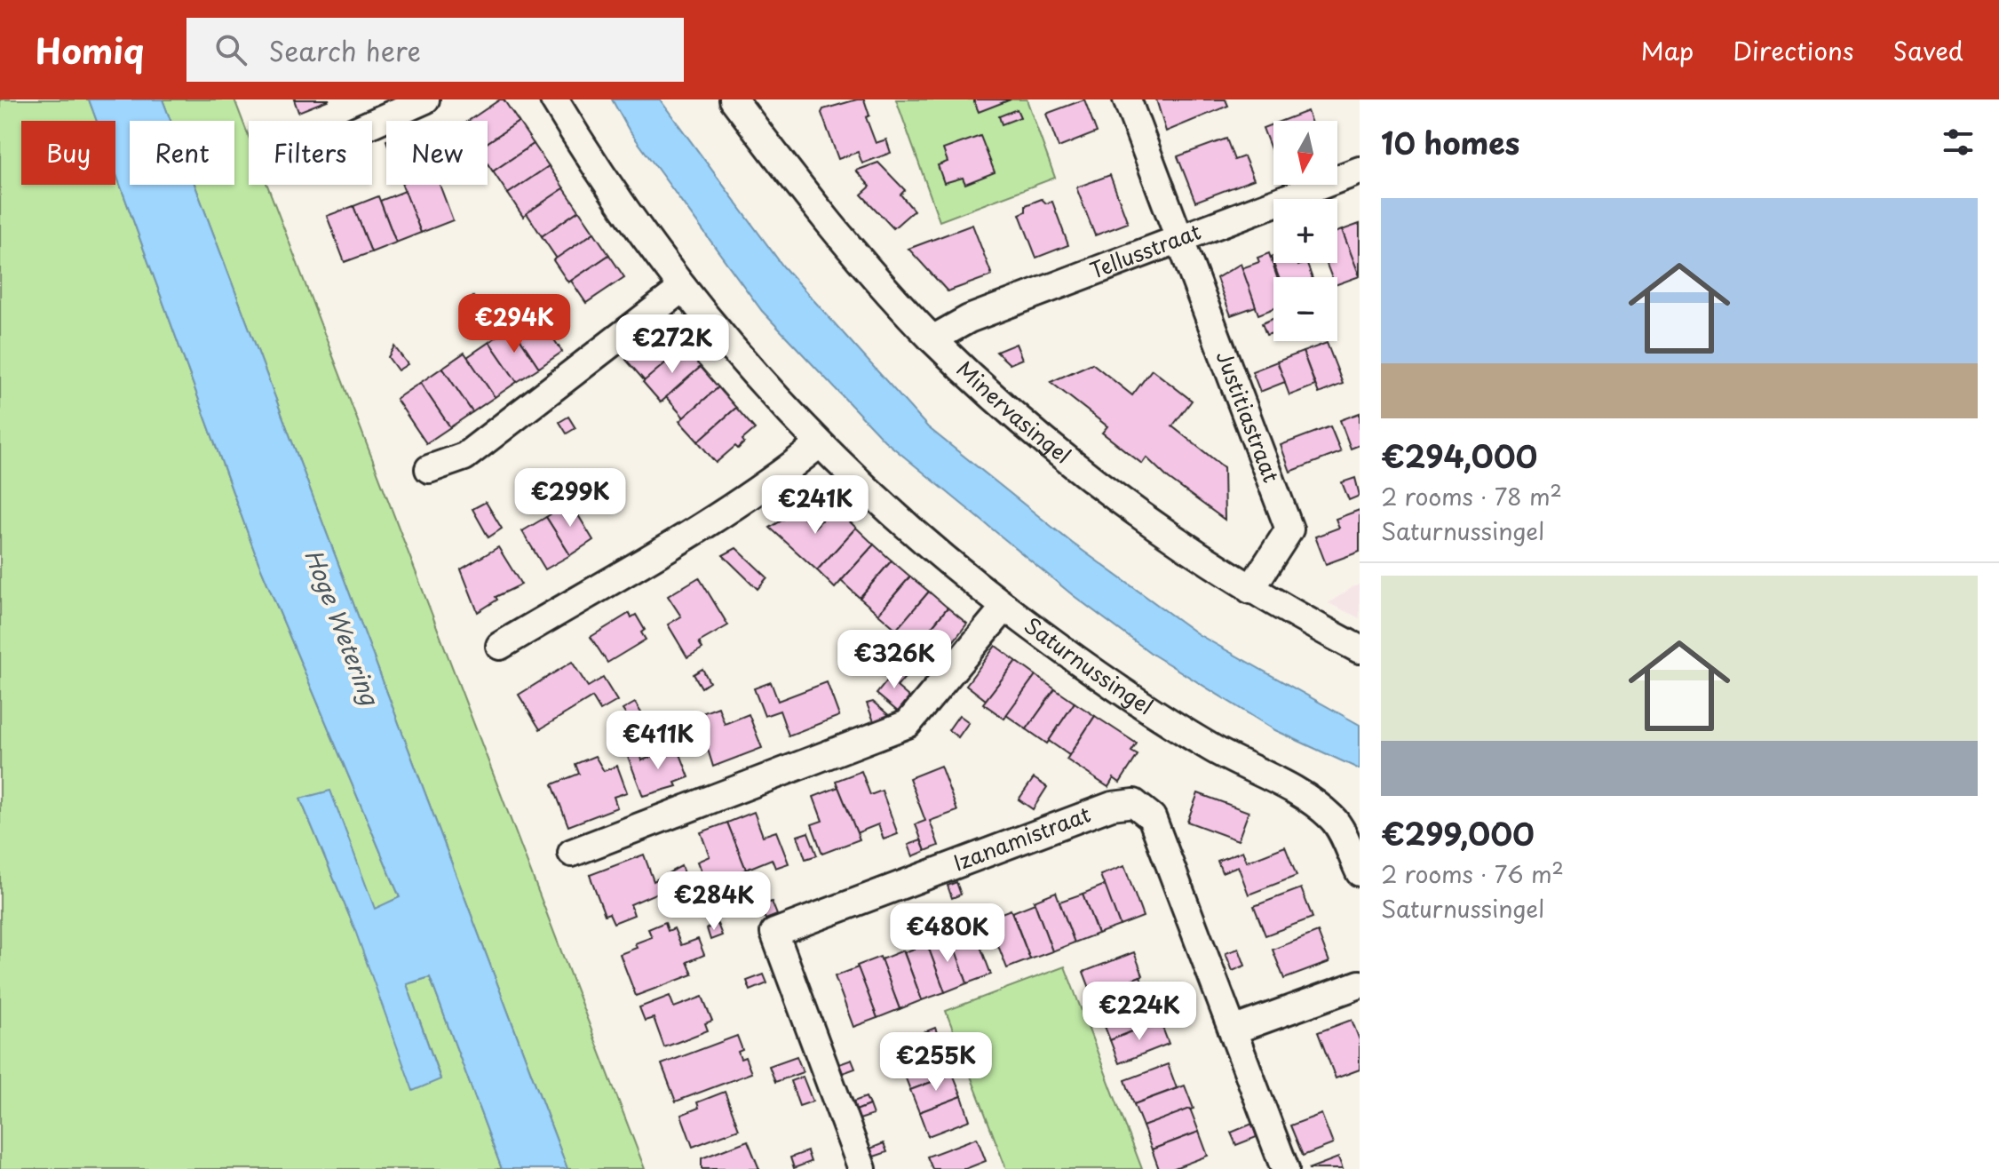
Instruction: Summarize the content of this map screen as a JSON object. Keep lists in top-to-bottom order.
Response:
{
  "streets": {
    "street": [
      "Tellusstraat",
      "Minervasingel",
      "Justitiastraat",
      "Saturnussingel",
      "Izanamistraat"
    ]
  },
  "crossings": [
    ["Tellusstraat", "Minervasingel"],
    ["Tellusstraat", "Justitiastraat"],
    ["Minervasingel", "Justitiastraat"]
  ],
  "water": ["Hoge Wetering"],
  "north": "bottom",
  "page": {
    "header": "Homiq",
    "search": "Search here",
    "nav": ["Map", "Directions", "Saved"],
    "heading": "10 homes",
    "map_buttons": ["+", "−"],
    "chip": [
      "Buy",
      "Rent",
      "Filters",
      "New"
    ],
    "list": [
      {
        "name": "€294,000",
        "note": "2 rooms · 78 m² · Saturnussingel"
      },
      {
        "name": "€299,000",
        "note": "2 rooms · 76 m² · Saturnussingel"
      }
    ],
    "price": [
      "€294K",
      "€272K",
      "€299K",
      "€241K",
      "€326K",
      "€411K",
      "€284K",
      "€480K",
      "€224K",
      "€255K"
    ]
  }
}
